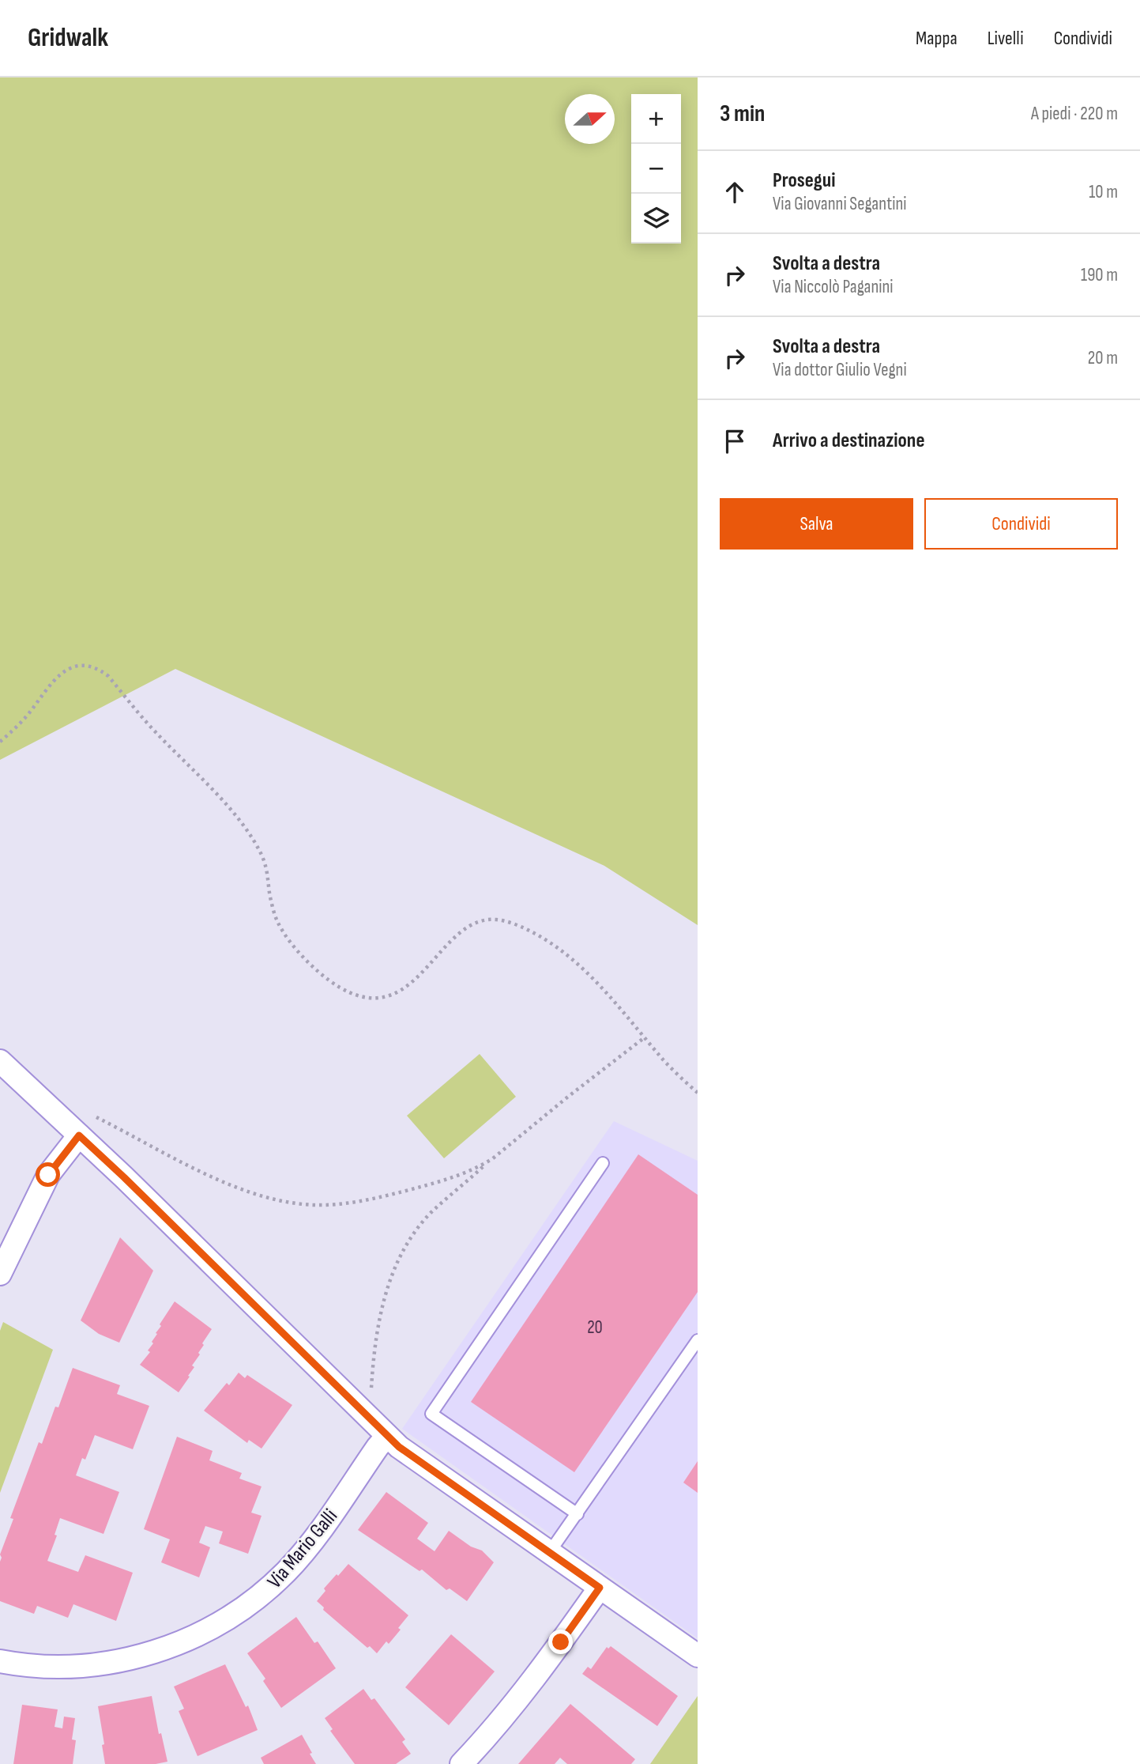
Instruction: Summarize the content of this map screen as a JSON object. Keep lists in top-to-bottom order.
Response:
{
  "streets": {
    "street": ["Via Mario Galli"]
  },
  "house_numbers": ["20"],
  "north": "right",
  "page": {
    "header": "Gridwalk",
    "nav": ["Mappa", "Livelli", "Condividi"],
    "heading": ["3 min", "A piedi · 220 m"],
    "map_buttons": ["+", "−"],
    "list": [
      ["Prosegui", "Via Giovanni Segantini", "10 m"],
      ["Svolta a destra", "Via Niccolò Paganini", "190 m"],
      ["Svolta a destra", "Via dottor Giulio Vegni", "20 m"],
      "Arrivo a destinazione"
    ],
    "buttons": ["Salva", "Condividi"]
  }
}
